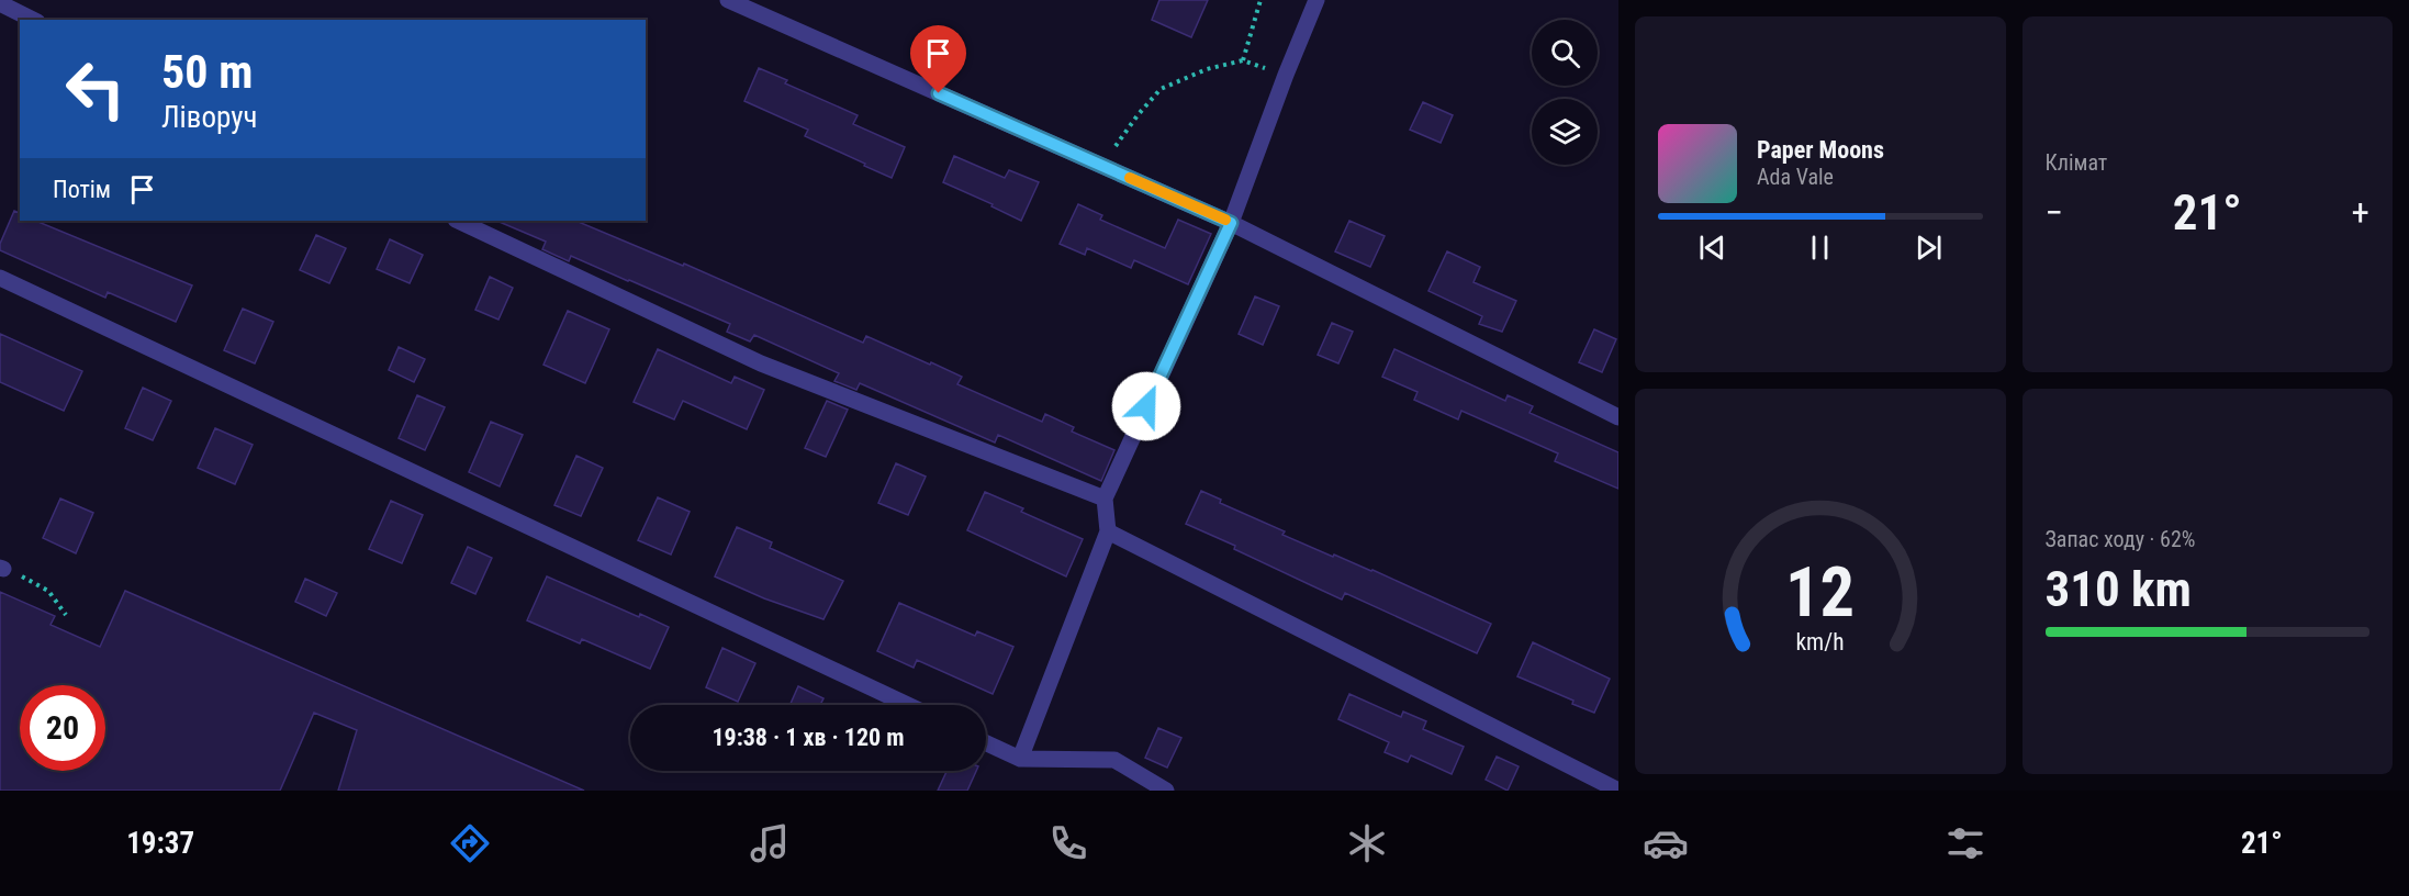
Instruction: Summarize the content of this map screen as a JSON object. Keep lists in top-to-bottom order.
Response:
{
  "page": {
    "tile": [
      "Клімат",
      ["Запас ходу · 62%", "310 km"]
    ],
    "turn": ["50 m", "Ліворуч"],
    "song": ["Paper Moons", "Ada Vale"],
    "then": "Потім",
    "heat": ["−", "21°", "+"],
    "limit": "20",
    "trip": "19:38 · 1 хв · 120 m",
    "tabs": ["19:37", "21°"],
    "gauge": ["12", "km/h"]
  }
}
